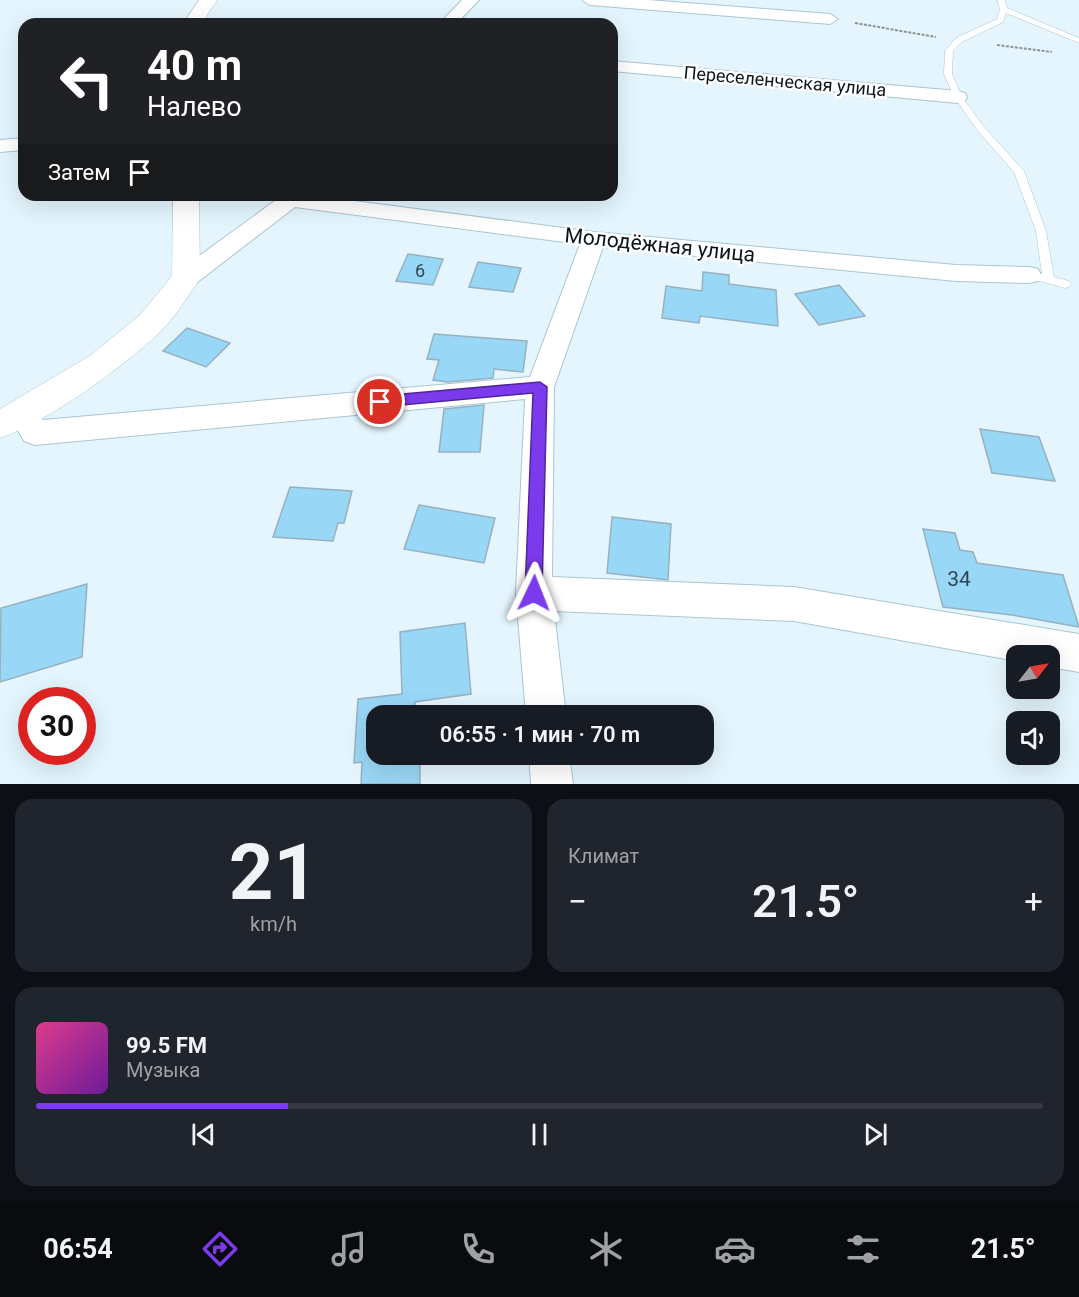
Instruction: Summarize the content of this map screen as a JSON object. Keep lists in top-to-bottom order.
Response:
{
  "streets": {
    "street": ["Переселенческая улица", "Молодёжная улица"]
  },
  "house_numbers": ["6", "34"],
  "north": "top right",
  "page": {
    "turn": ["40 m", "Налево"],
    "then": "Затем",
    "limit": "30",
    "trip": "06:55 · 1 мин · 70 m",
    "tile": [
      ["21", "km/h"],
      "Климат"
    ],
    "heat": ["−", "21.5°", "+"],
    "song": ["99.5 FM", "Музыка"],
    "tabs": ["06:54", "21.5°"]
  }
}
